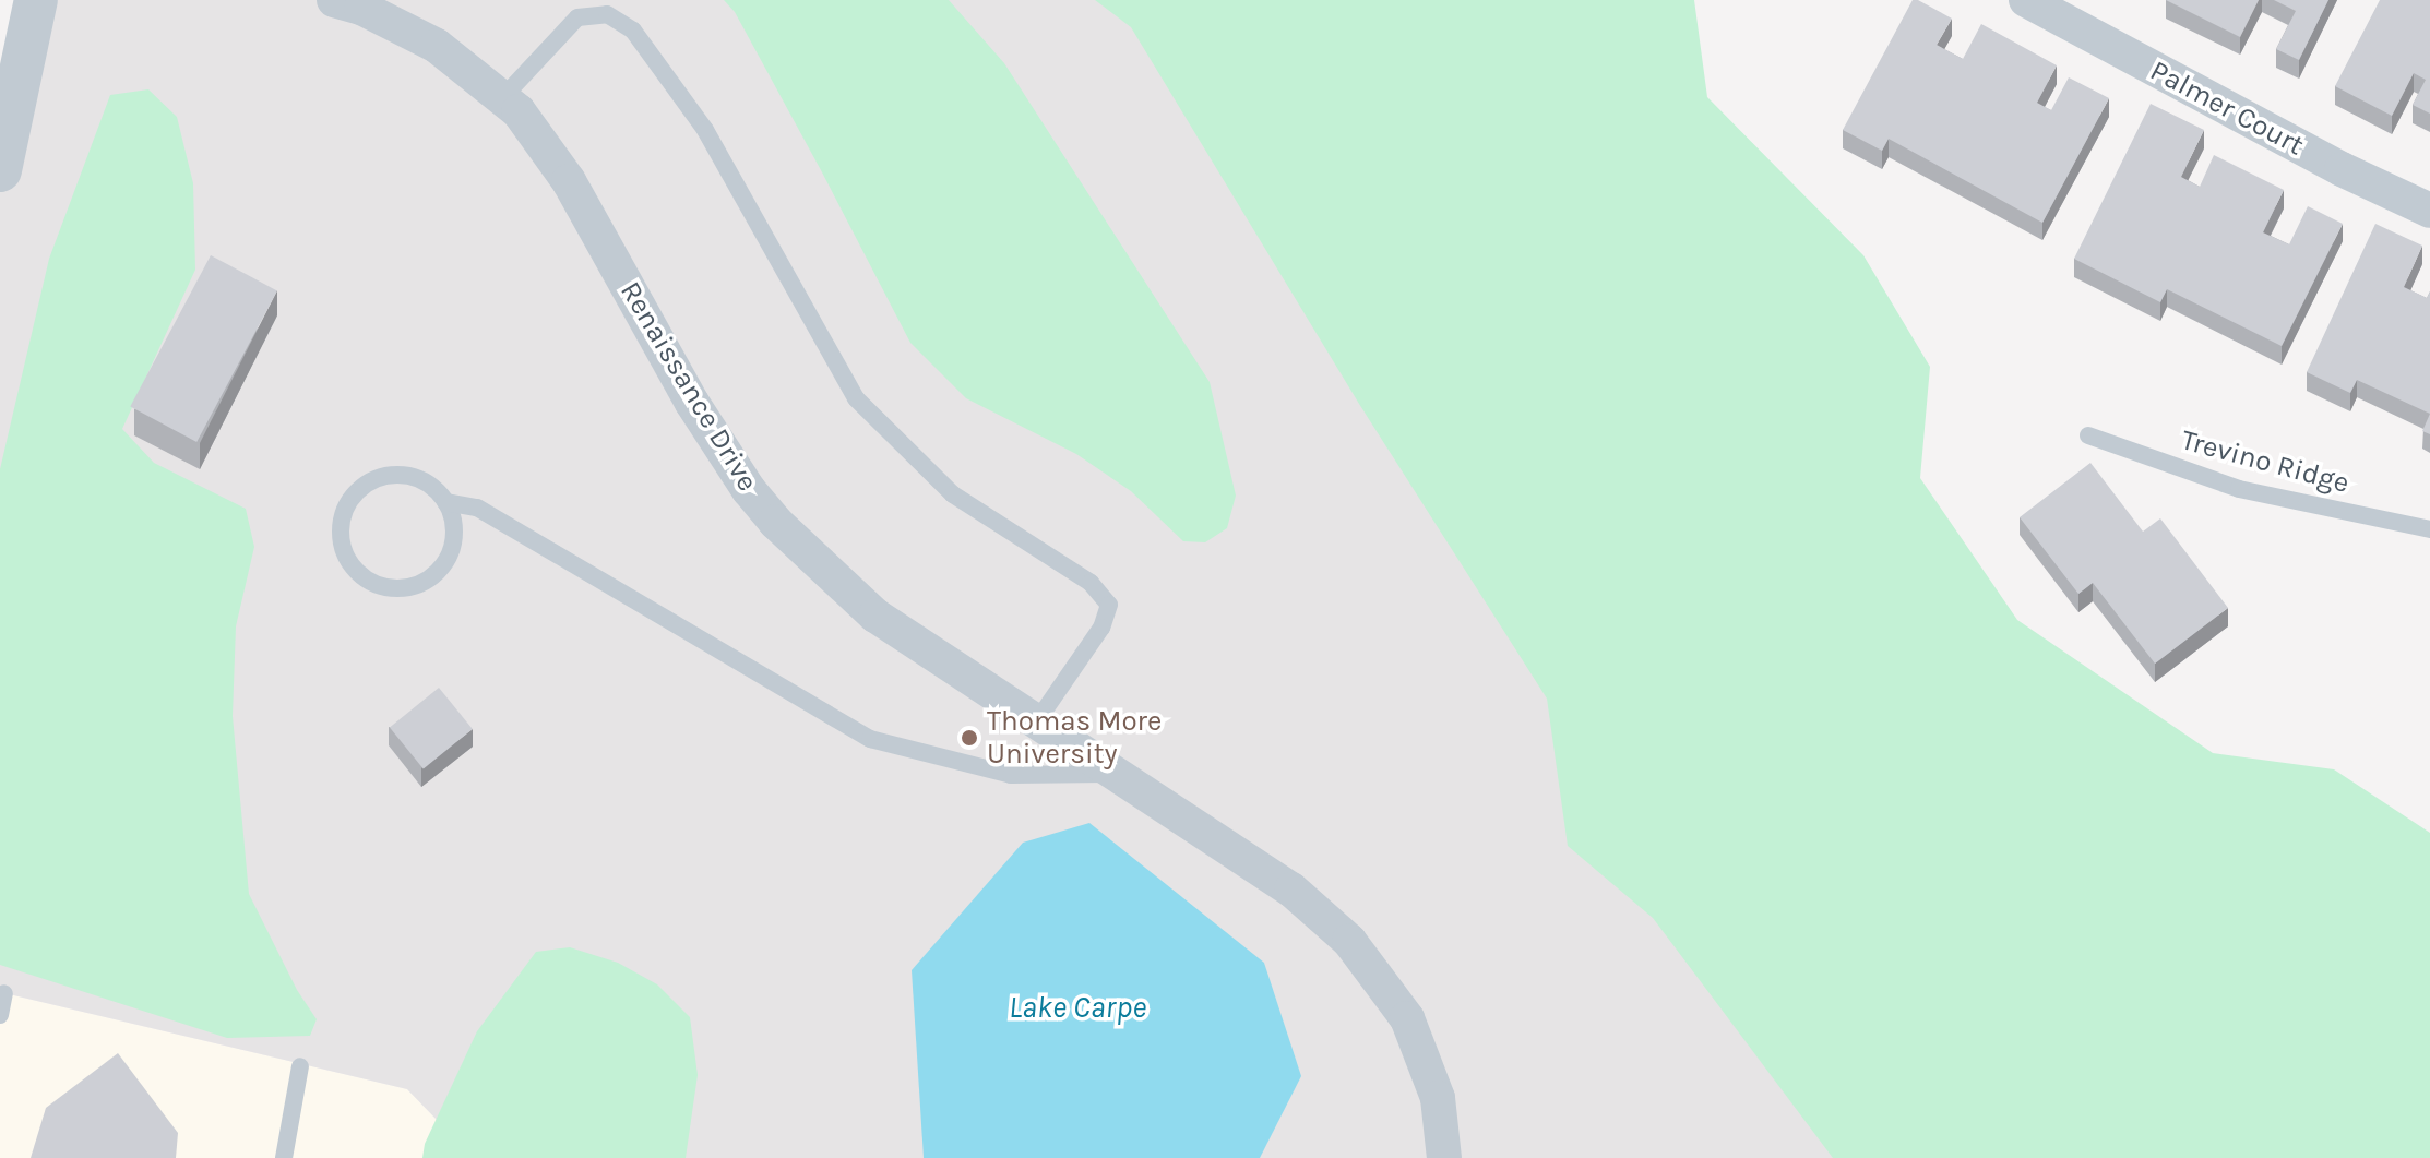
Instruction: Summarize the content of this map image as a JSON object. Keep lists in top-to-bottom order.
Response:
{
  "streets": {
    "street": ["Palmer Court", "Renaissance Drive"],
    "lane": ["Trevino Ridge"]
  },
  "water": ["Lake Carpe"],
  "places": ["Thomas More University"]
}
